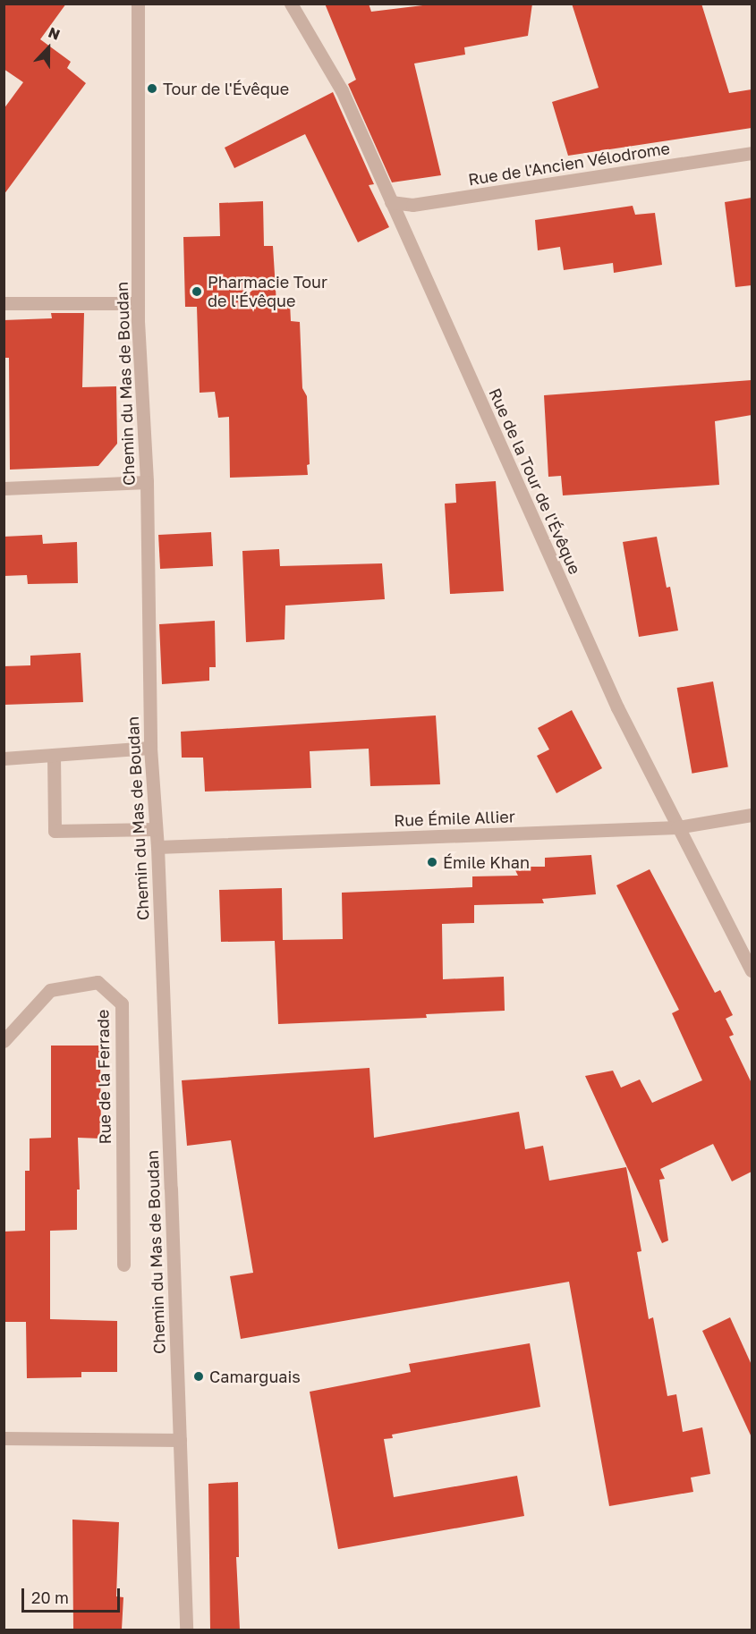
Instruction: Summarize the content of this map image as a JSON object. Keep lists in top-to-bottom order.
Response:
{
  "streets": {
    "street": [
      "Rue de l'Ancien Vélodrome",
      "Chemin du Mas de Boudan",
      "Rue de la Tour de l'Évêque",
      "Rue Émile Allier",
      "Rue de la Ferrade"
    ]
  },
  "crossings": [
    ["Rue de l'Ancien Vélodrome", "Rue de la Tour de l'Évêque"],
    ["Chemin du Mas de Boudan", "Rue Émile Allier"],
    ["Rue de la Tour de l'Évêque", "Rue Émile Allier"]
  ],
  "places": [
    "Tour de l'Évêque",
    "Pharmacie Tour de l'Évêque",
    "Émile Khan",
    "Camarguais"
  ],
  "scale_bar": "20 m",
  "north": "top"
}
